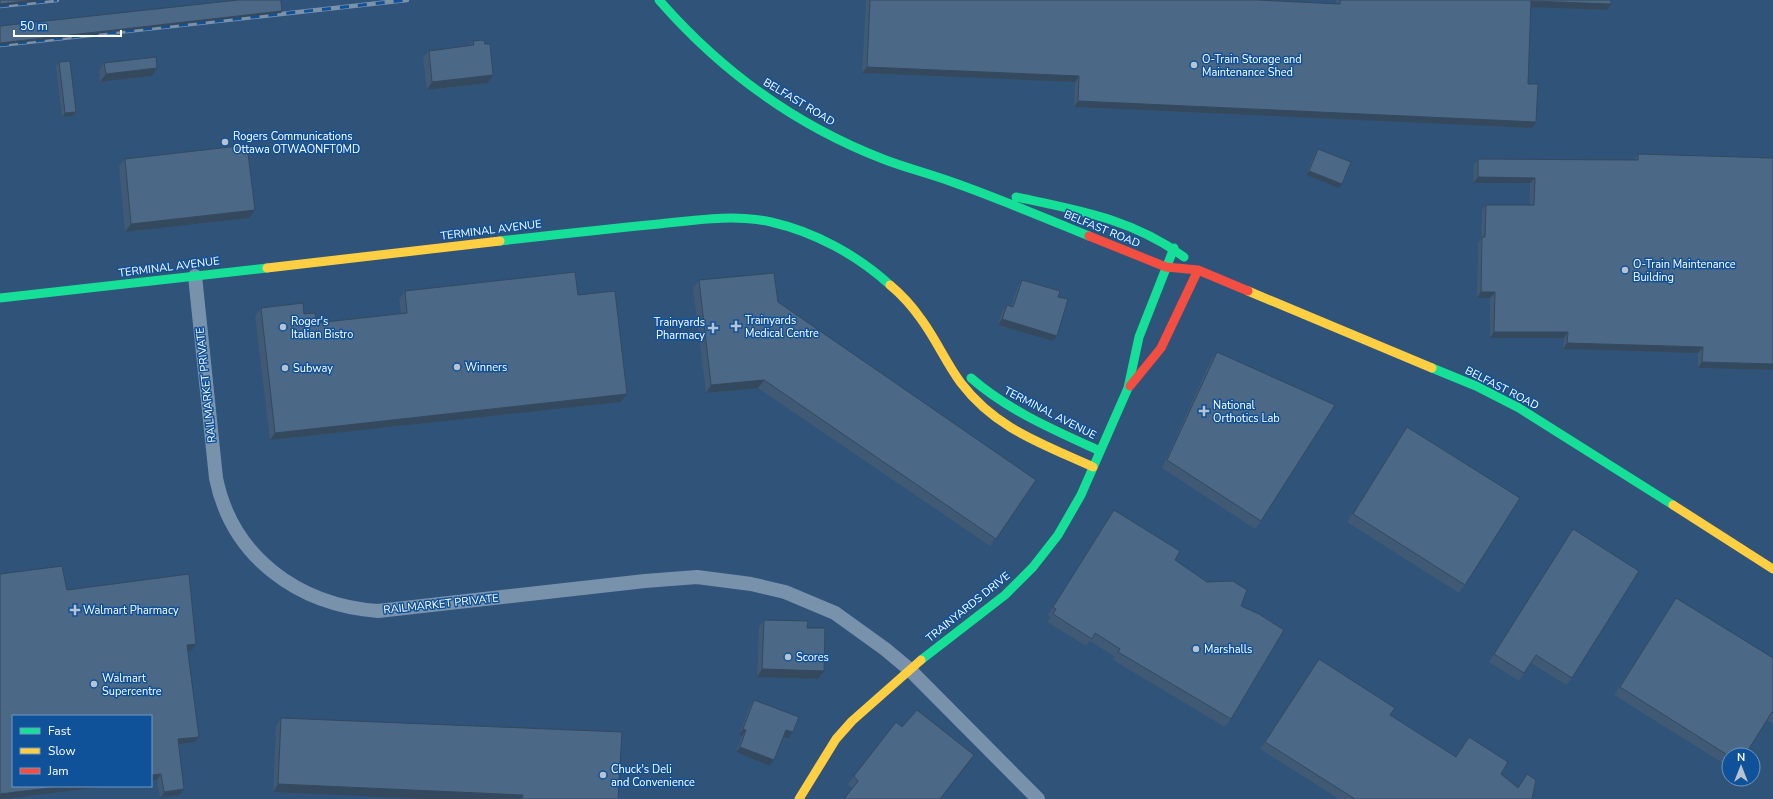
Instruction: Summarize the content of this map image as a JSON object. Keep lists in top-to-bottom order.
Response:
{
  "streets": {
    "street": [
      "BELFAST ROAD",
      "TERMINAL AVENUE",
      "RAILMARKET PRIVATE",
      "TRAINYARDS DRIVE"
    ]
  },
  "crossings": [
    ["BELFAST ROAD", "TRAINYARDS DRIVE"],
    ["TERMINAL AVENUE", "RAILMARKET PRIVATE"],
    ["TERMINAL AVENUE", "TRAINYARDS DRIVE"],
    ["RAILMARKET PRIVATE", "TRAINYARDS DRIVE"]
  ],
  "places": {
    "other": [
      "O-Train Storage and Maintenance Shed",
      "Rogers Communications Ottawa OTWAONFT0MD",
      "O-Train Maintenance Building",
      "Roger's Italian Bistro",
      "Winners",
      "Subway",
      "Marshalls",
      "Scores",
      "Walmart Supercentre",
      "Chuck's Deli and Convenience"
    ],
    "health": [
      "Trainyards Medical Centre",
      "Trainyards Pharmacy",
      "National Orthotics Lab",
      "Walmart Pharmacy"
    ]
  },
  "legend": ["Fast", "Slow", "Jam"],
  "scale_bar": "50 m",
  "north": "top"
}
